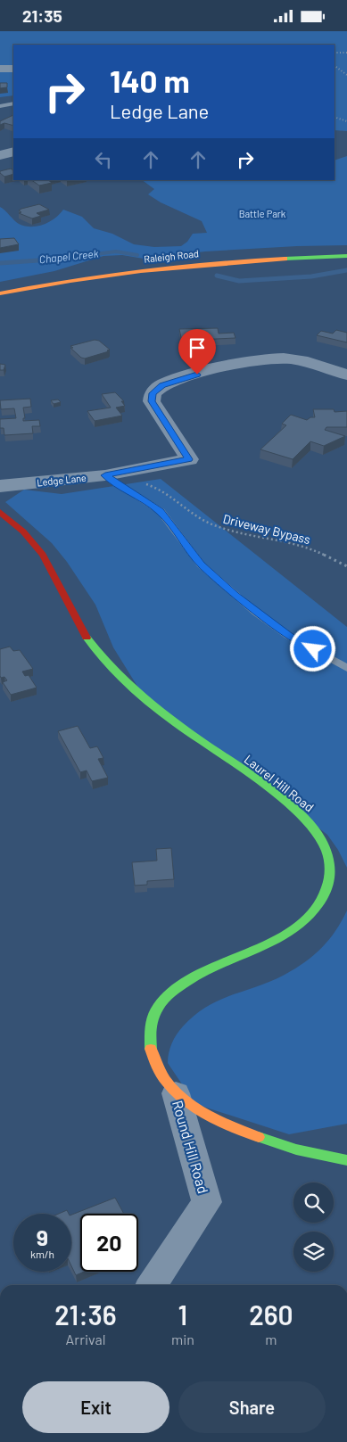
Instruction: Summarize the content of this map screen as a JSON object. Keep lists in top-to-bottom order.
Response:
{
  "streets": {
    "street": [
      "Raleigh Road",
      "Ledge Lane",
      "Laurel Hill Road",
      "Round Hill Road"
    ],
    "path": ["Driveway Bypass"]
  },
  "crossings": [
    ["Laurel Hill Road", "Round Hill Road"]
  ],
  "water": ["Chapel Creek"],
  "parks": ["Battle Park"],
  "page": {
    "status": "21:35",
    "turn": ["140 m", "Ledge Lane"],
    "speed": "9 km/h",
    "limit": "20",
    "eta": [
      "21:36",
      "Arrival",
      "1",
      "min",
      "260",
      "m"
    ],
    "buttons": ["Exit", "Share"]
  }
}
